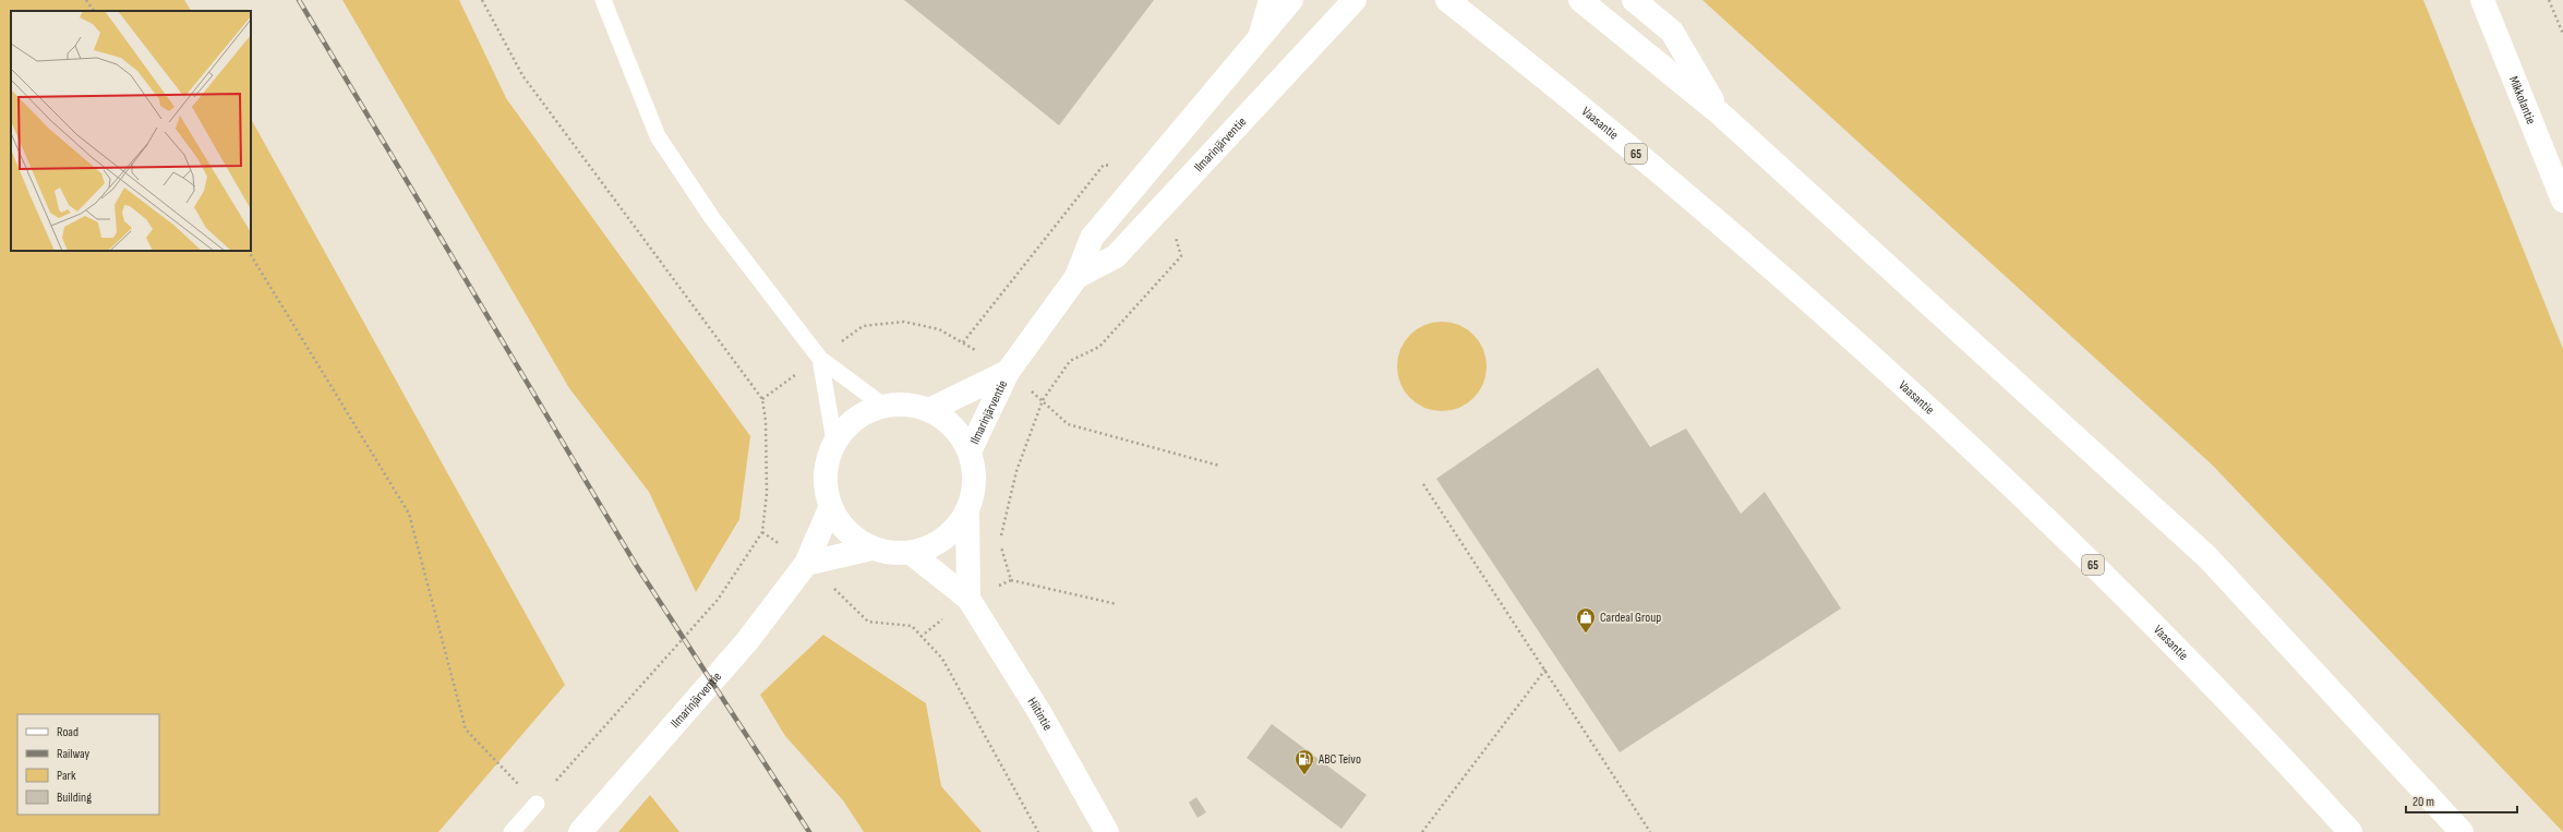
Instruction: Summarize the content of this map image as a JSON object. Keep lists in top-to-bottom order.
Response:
{
  "streets": {
    "main road": [
      "Mikkolantie",
      "Vaasantie",
      "Ilmarinjärventie",
      "65",
      "Hiitintie"
    ]
  },
  "crossings": [
    ["Ilmarinjärventie", "Hiitintie"]
  ],
  "places": {
    "shop": ["Cardeal Group"],
    "fuel station": ["ABC Teivo"]
  },
  "legend": [
    "Road",
    "Railway",
    "Park",
    "Building"
  ],
  "scale_bar": "20 m"
}
